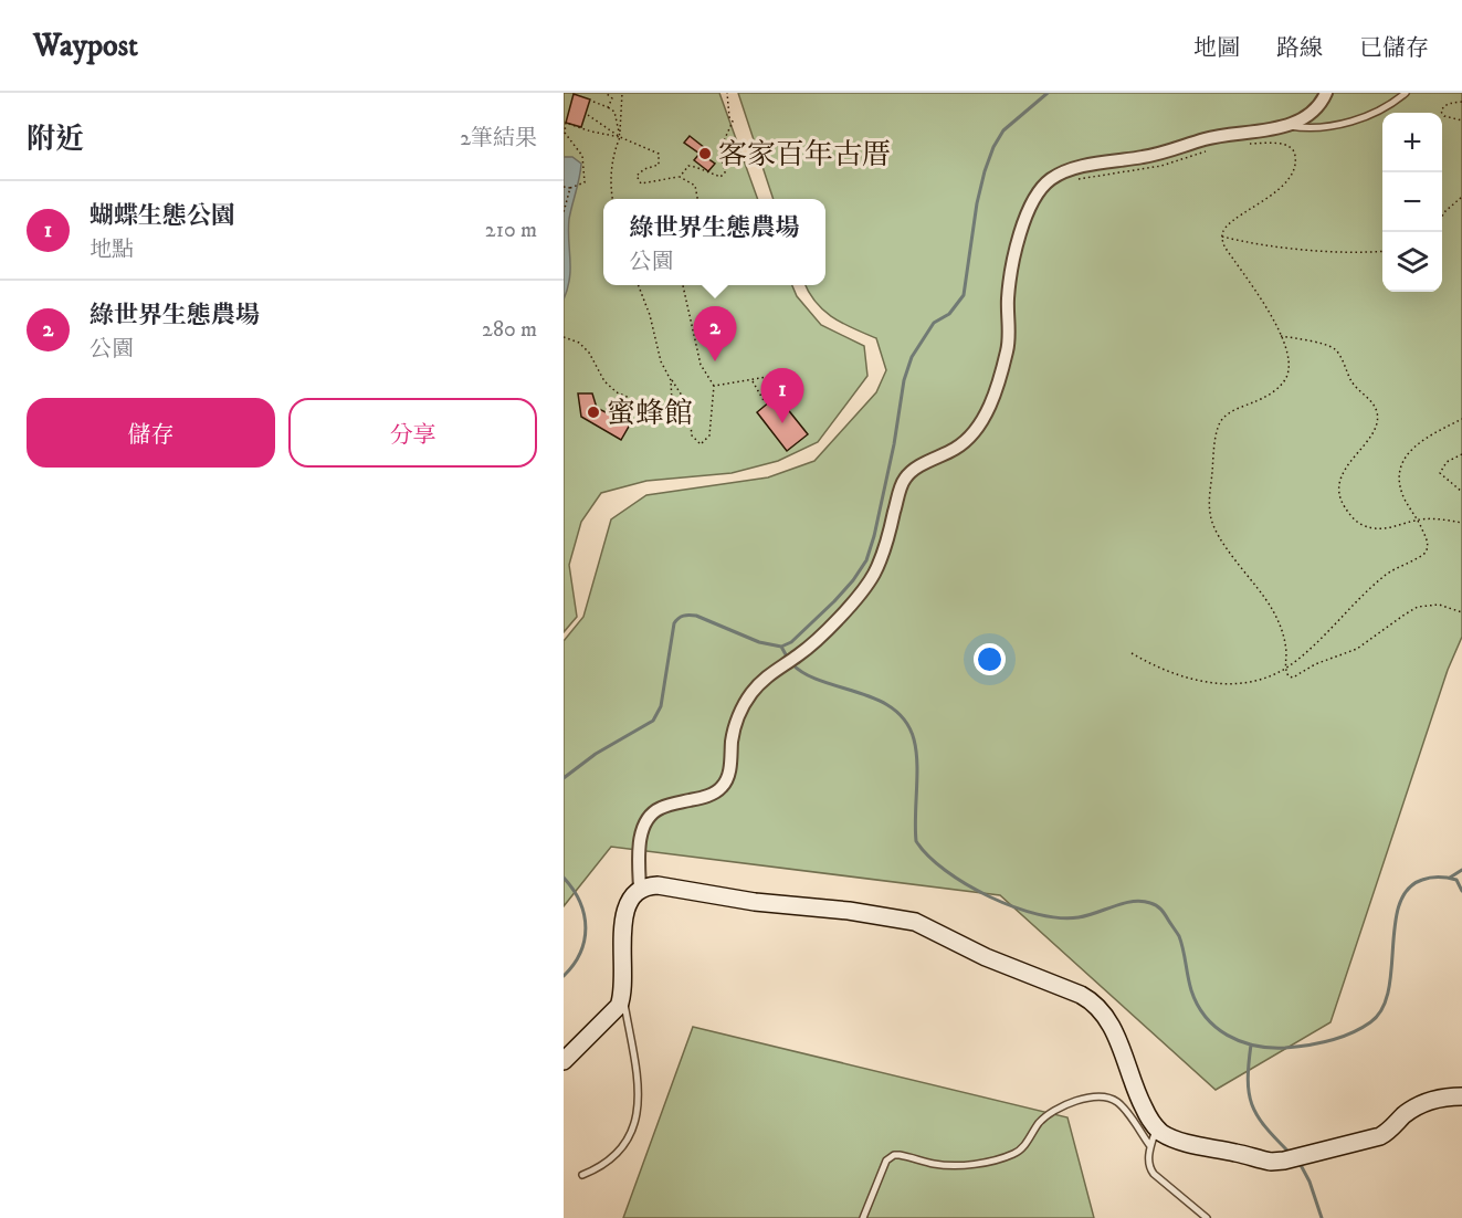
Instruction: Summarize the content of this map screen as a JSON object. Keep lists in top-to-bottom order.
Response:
{
  "places": ["客家百年古厝", "蜜蜂館"],
  "page": {
    "header": "Waypost",
    "nav": ["地圖", "路線", "已儲存"],
    "heading": ["附近", "2筆結果"],
    "map_buttons": ["+", "−"],
    "list": [
      {
        "mark": "1",
        "name": "蝴蝶生態公園",
        "note": "地點",
        "value": "210 m"
      },
      {
        "mark": "2",
        "name": "綠世界生態農場",
        "note": "公園",
        "value": "280 m"
      }
    ],
    "popup": ["綠世界生態農場", "公園"],
    "pins": ["2", "1"],
    "buttons": ["儲存", "分享"]
  }
}
